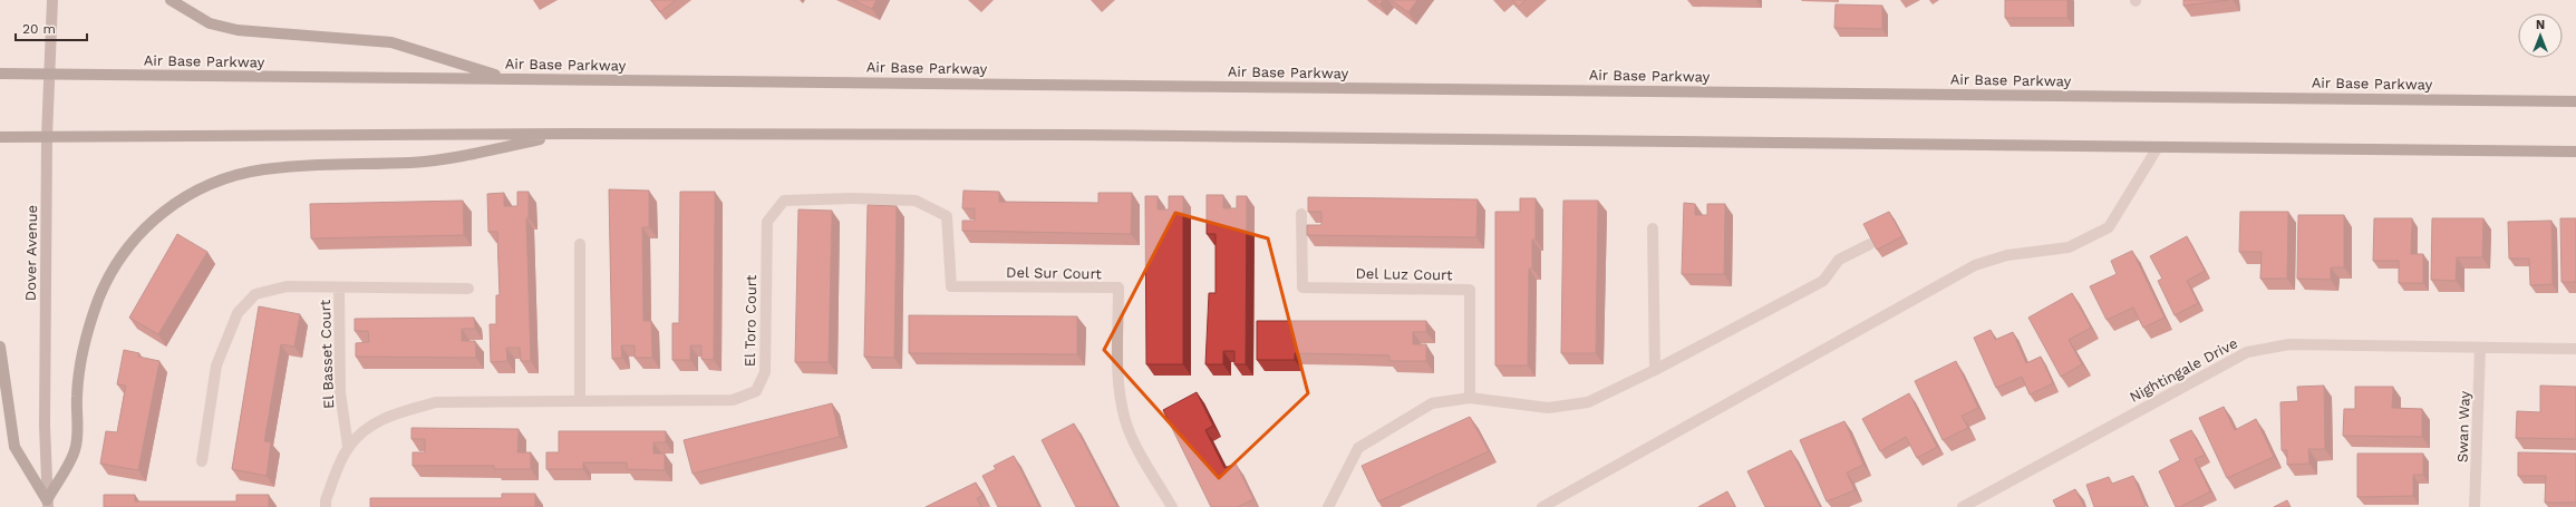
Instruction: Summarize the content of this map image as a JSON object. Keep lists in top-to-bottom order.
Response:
{
  "streets": {
    "main road": ["Air Base Parkway", "Dover Avenue"],
    "street": [
      "Del Sur Court",
      "Del Luz Court",
      "El Toro Court",
      "El Basset Court",
      "Nightingale Drive",
      "Swan Way"
    ]
  },
  "crossings": [
    ["Air Base Parkway", "Dover Avenue"],
    ["Del Sur Court", "El Toro Court"],
    ["El Toro Court", "El Basset Court"],
    ["Nightingale Drive", "Swan Way"]
  ],
  "scale_bar": "20 m",
  "north": "top"
}
